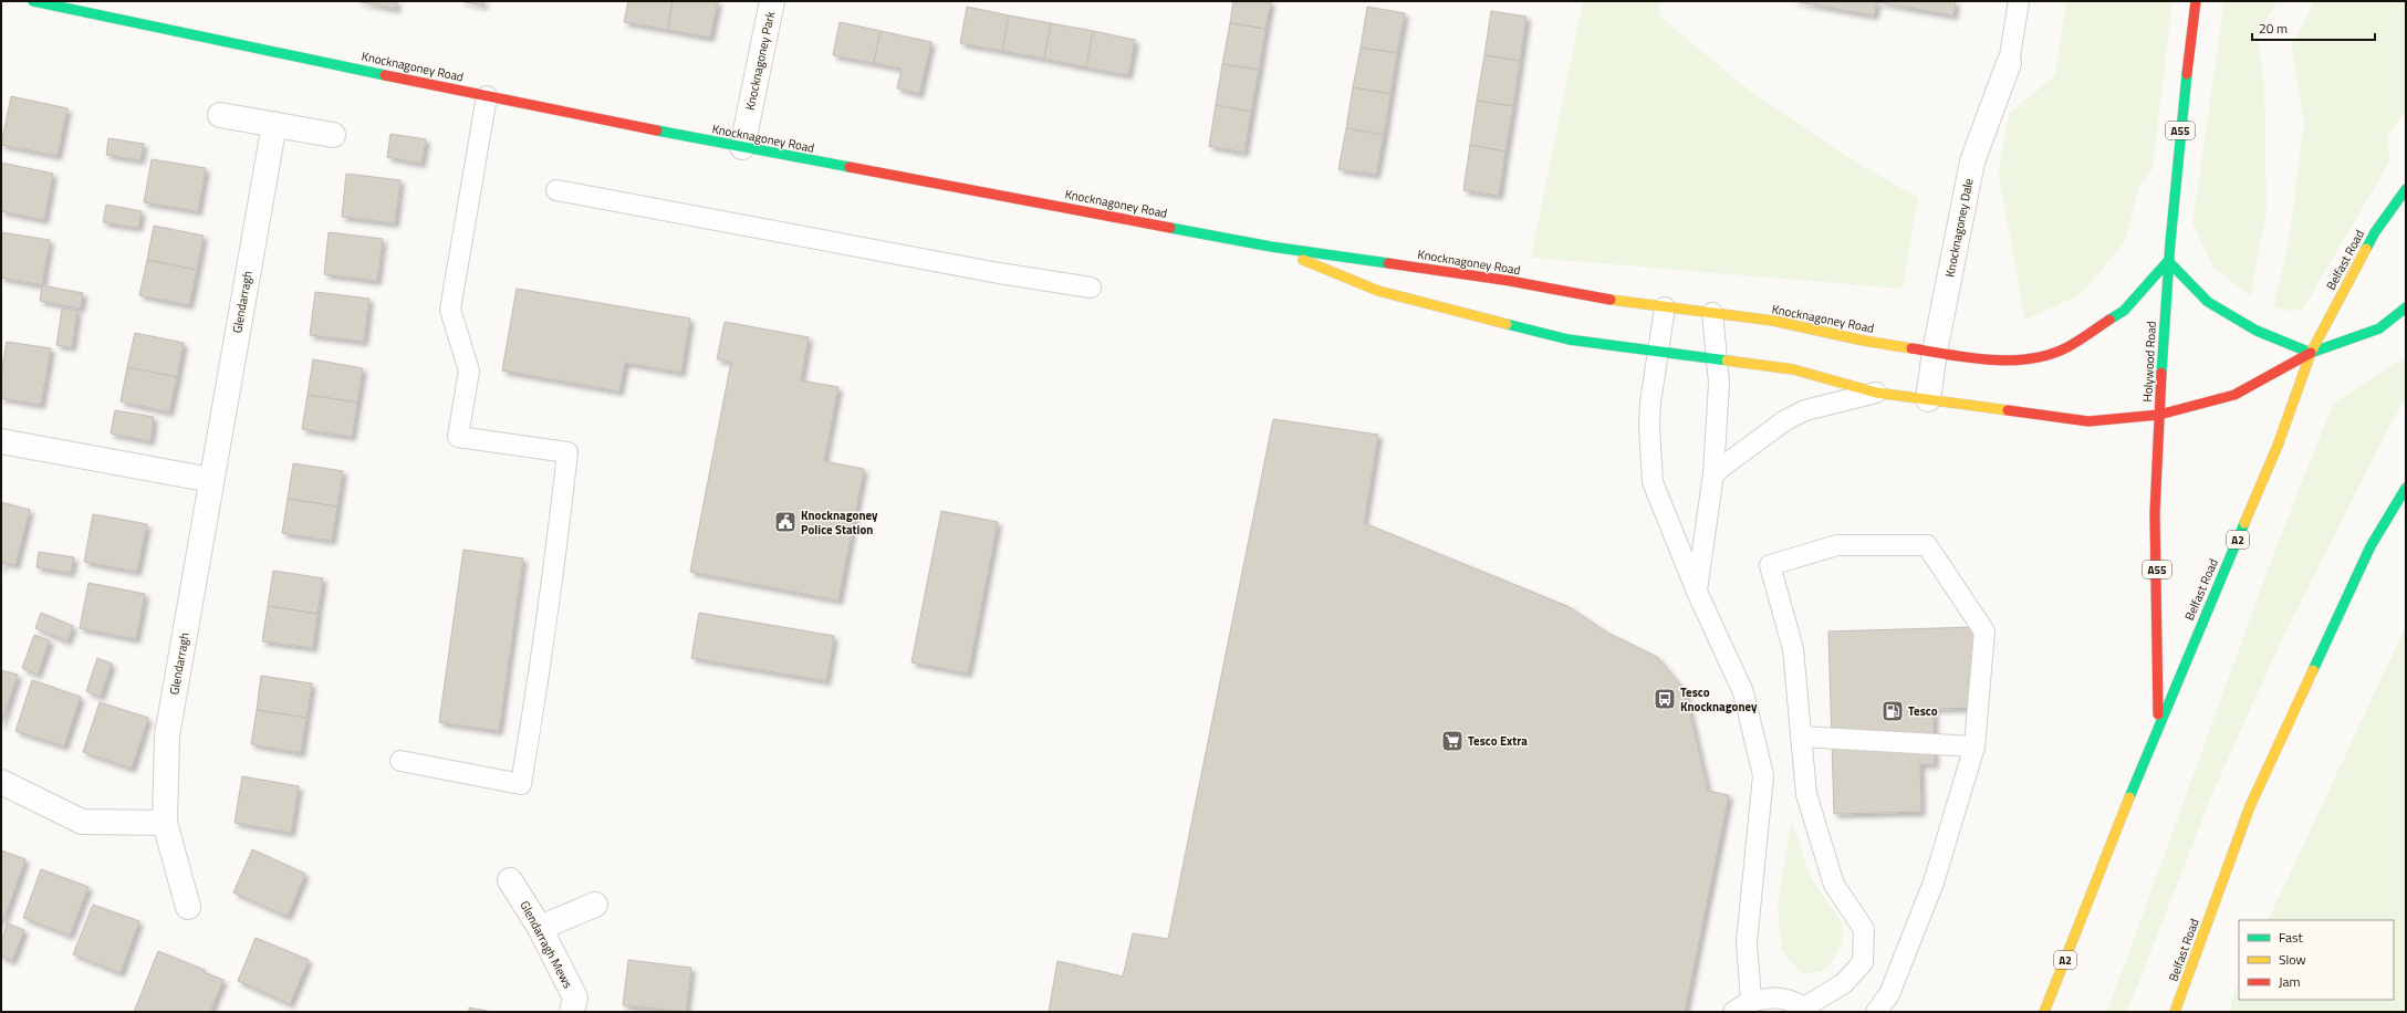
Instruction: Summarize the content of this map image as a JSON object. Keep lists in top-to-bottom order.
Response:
{
  "streets": {
    "main road": [
      "Knocknagoney Road",
      "A55",
      "Belfast Road",
      "Holywood Road",
      "A2"
    ],
    "street": [
      "Knocknagoney Park",
      "Knocknagoney Dale",
      "Glendarragh",
      "Glendarragh Mews"
    ]
  },
  "crossings": [
    ["Knocknagoney Park", "Knocknagoney Road"],
    ["Knocknagoney Road", "Knocknagoney Dale"],
    ["Knocknagoney Road", "Holywood Road"],
    ["Belfast Road", "Holywood Road"]
  ],
  "places": {
    "public building": ["Knocknagoney Police Station"],
    "bus stop": ["Tesco Knocknagoney"],
    "fuel station": ["Tesco"],
    "supermarket": ["Tesco Extra"]
  },
  "legend": ["Fast", "Slow", "Jam"],
  "scale_bar": "20 m"
}
